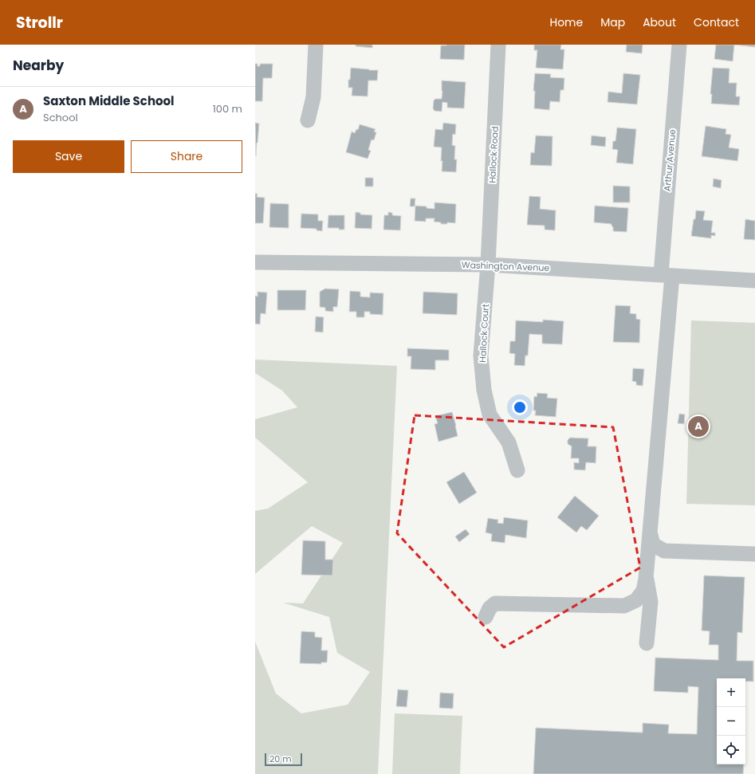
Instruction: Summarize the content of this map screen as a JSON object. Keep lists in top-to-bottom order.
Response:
{
  "streets": {
    "street": [
      "Hallock Road",
      "Arthur Avenue",
      "Washington Avenue",
      "Hallock Court"
    ]
  },
  "crossings": [
    ["Hallock Road", "Washington Avenue"],
    ["Hallock Road", "Hallock Court"],
    ["Arthur Avenue", "Washington Avenue"],
    ["Washington Avenue", "Hallock Court"]
  ],
  "scale_bar": "20 m",
  "page": {
    "header": "Strollr",
    "nav": [
      "Home",
      "Map",
      "About",
      "Contact"
    ],
    "heading": "Nearby",
    "list": [
      {
        "mark": "A",
        "name": "Saxton Middle School",
        "note": "School",
        "value": "100 m"
      }
    ],
    "buttons": ["Save", "Share"],
    "pins": "A",
    "map_buttons": ["+", "−"],
    "scale": "20 m"
  }
}
